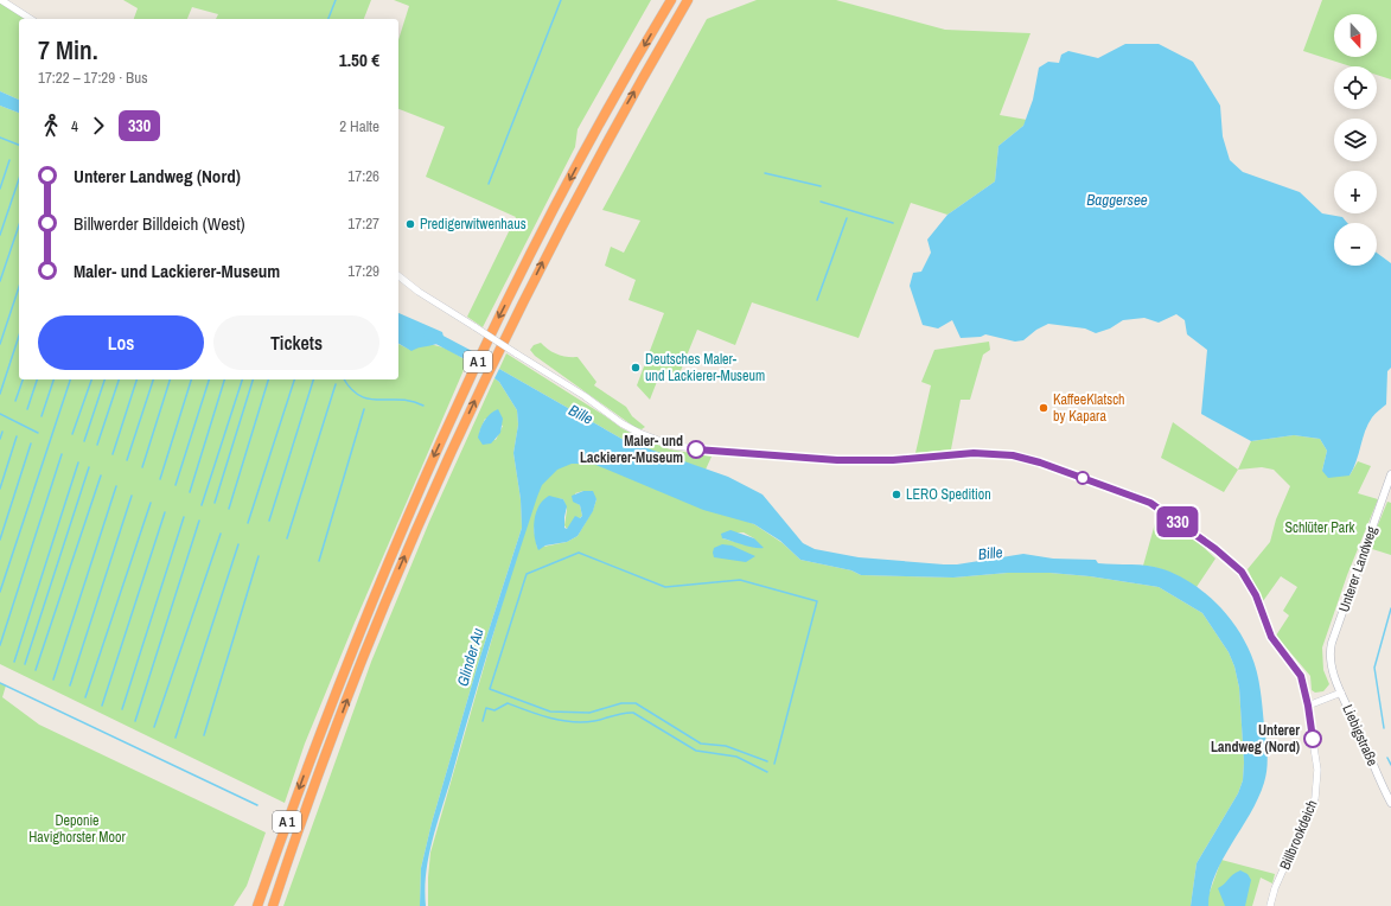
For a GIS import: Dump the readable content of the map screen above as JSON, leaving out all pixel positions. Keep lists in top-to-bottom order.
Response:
{
  "streets": {
    "highway": ["A 1"],
    "main road": ["Unterer Landweg", "Liebigstraße"],
    "street": ["Billbrookdeich"]
  },
  "crossings": [
    ["Unterer Landweg", "Liebigstraße"],
    ["Liebigstraße", "Billbrookdeich"]
  ],
  "water": ["Baggersee", "Bille", "Glinder Au"],
  "parks": ["Schlüter Park", "Deponie Havighorster Moor"],
  "places": [
    "Predigerwitwenhaus",
    "Deutsches Maler- und Lackierer-Museum",
    "KaffeeKlatsch by Kapara",
    "Maler- und Lackierer-Museum",
    "LERO Spedition",
    "Unterer Landweg (Nord)"
  ],
  "lines": ["bus line 330"],
  "north": "bottom",
  "page": {
    "on_map": "330",
    "map_buttons": ["+", "−"],
    "heading": ["7 Min.", "17:22 – 17:29 · Bus", "1.50 €"],
    "legs": ["4", "330", "2 Halte"],
    "list": [
      {
        "name": "Unterer Landweg (Nord)",
        "value": "17:26"
      },
      {
        "name": "Billwerder Billdeich (West)",
        "value": "17:27"
      },
      {
        "name": "Maler- und Lackierer-Museum",
        "value": "17:29"
      }
    ],
    "buttons": ["Los", "Tickets"]
  }
}
